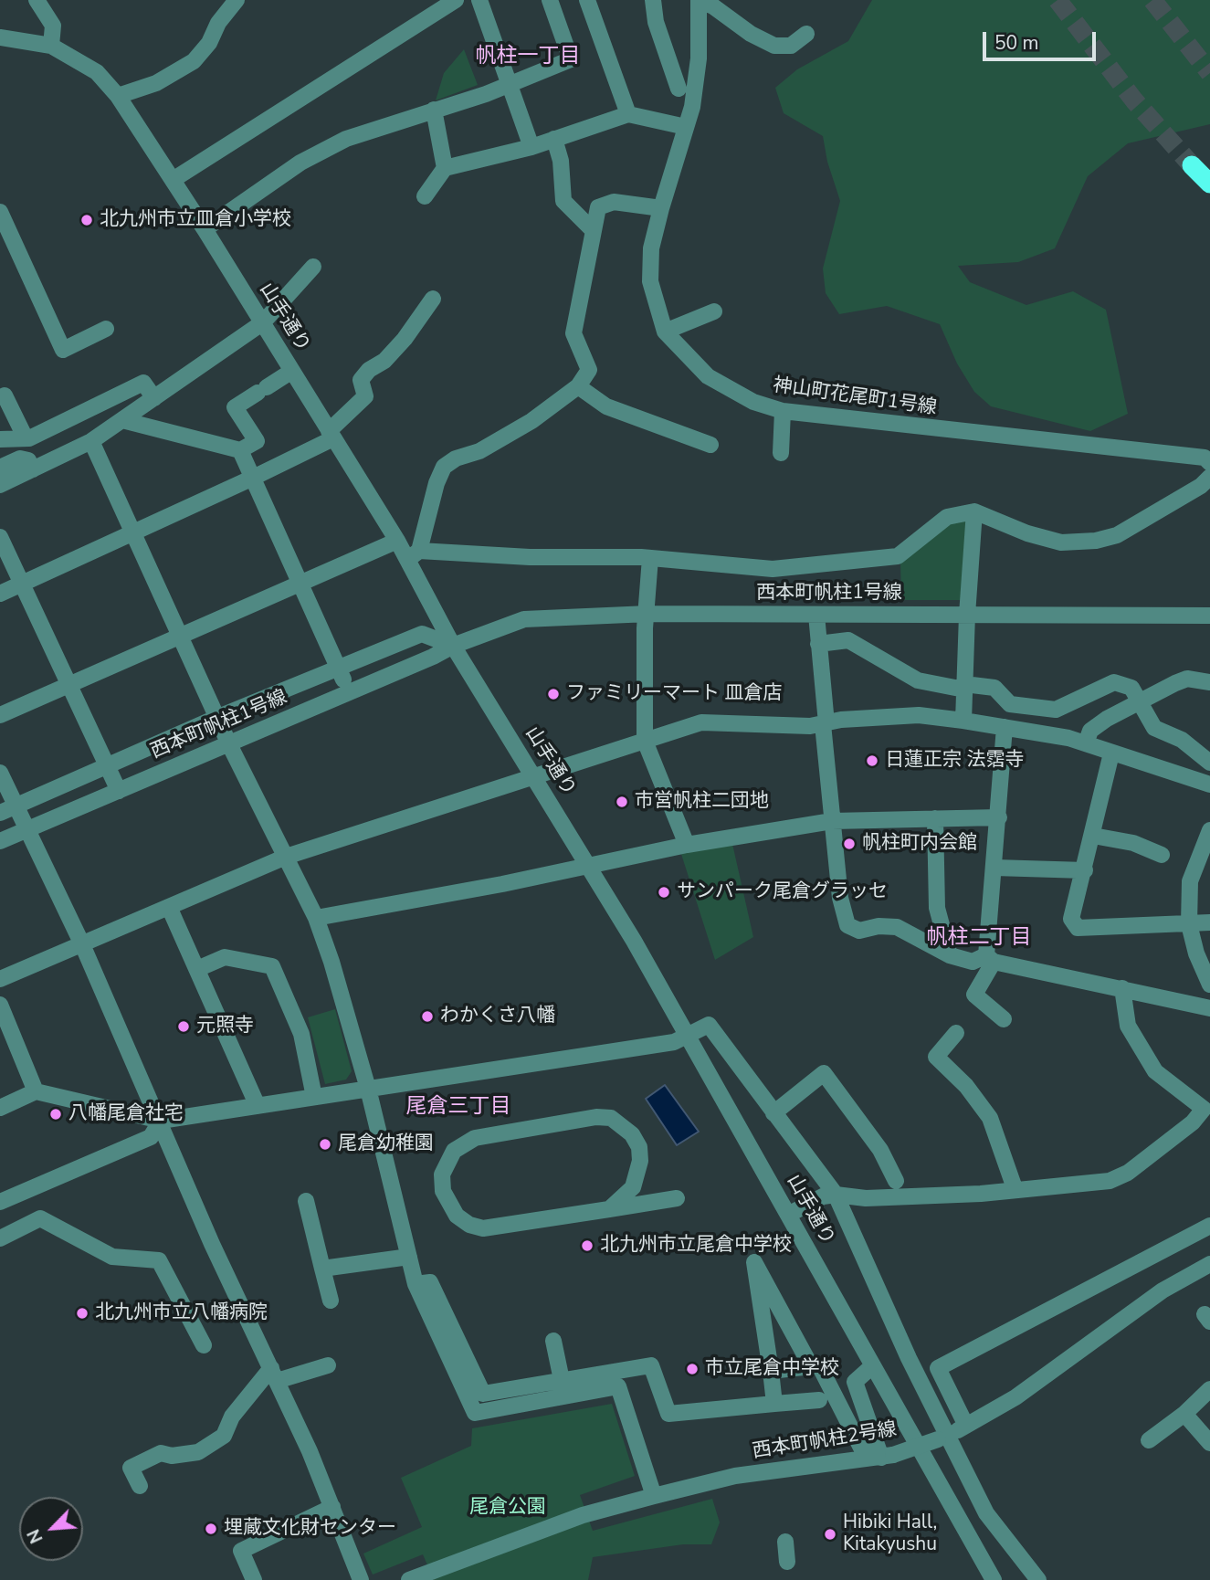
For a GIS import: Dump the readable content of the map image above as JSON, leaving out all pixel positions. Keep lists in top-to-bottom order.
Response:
{
  "streets": {
    "street": [
      "山手通り",
      "神山町花尾町1号線",
      "西本町帆柱1号線",
      "西本町帆柱2号線"
    ]
  },
  "crossings": [
    ["山手通り", "西本町帆柱1号線"]
  ],
  "districts": ["帆柱一丁目", "帆柱二丁目", "尾倉三丁目"],
  "parks": ["尾倉公園"],
  "places": [
    "北九州市立皿倉小学校",
    "ファミリーマート 皿倉店",
    "日蓮正宗 法霑寺",
    "市営帆柱二団地",
    "帆柱町内会館",
    "サンパーク尾倉グラッセ",
    "わかくさ八幡",
    "元照寺",
    "八幡尾倉社宅",
    "尾倉幼稚園",
    "北九州市立尾倉中学校",
    "北九州市立八幡病院",
    "市立尾倉中学校",
    "埋蔵文化財センター",
    "Hibiki Hall, Kitakyushu"
  ],
  "scale_bar": "50 m",
  "north": "bottom left"
}
